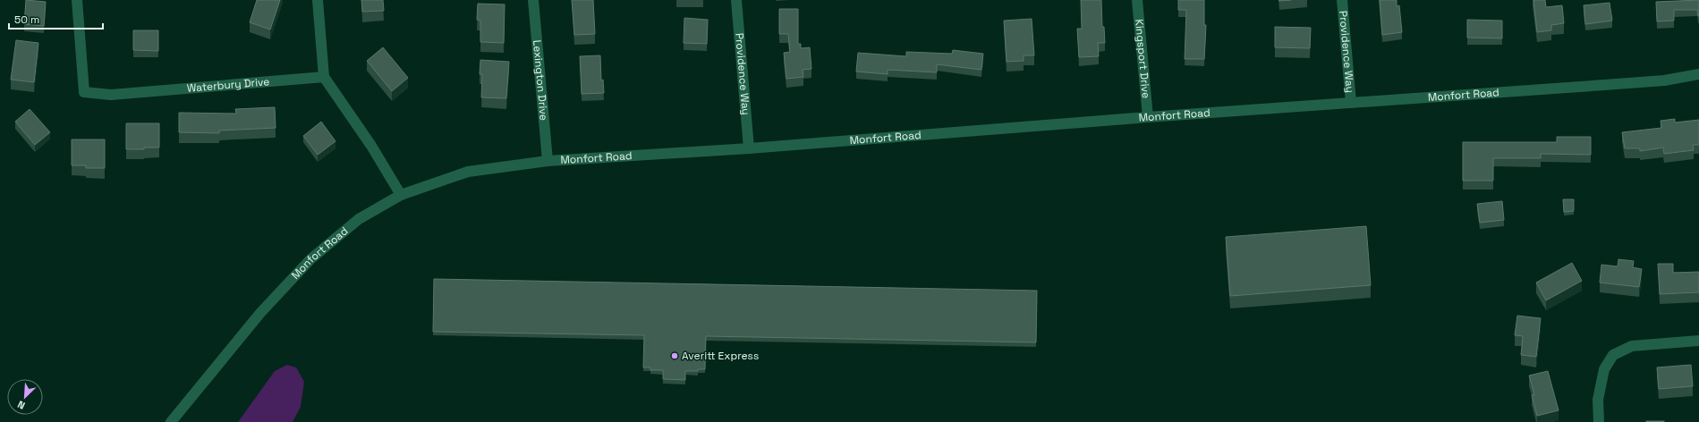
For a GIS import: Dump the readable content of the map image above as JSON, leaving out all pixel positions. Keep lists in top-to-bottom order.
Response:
{
  "streets": {
    "street": [
      "Providence Way",
      "Kingsport Drive",
      "Lexington Drive",
      "Waterbury Drive",
      "Monfort Road"
    ]
  },
  "crossings": [
    ["Providence Way", "Monfort Road"],
    ["Kingsport Drive", "Monfort Road"],
    ["Lexington Drive", "Monfort Road"]
  ],
  "places": ["Averitt Express"],
  "scale_bar": "50 m",
  "north": "bottom left"
}
